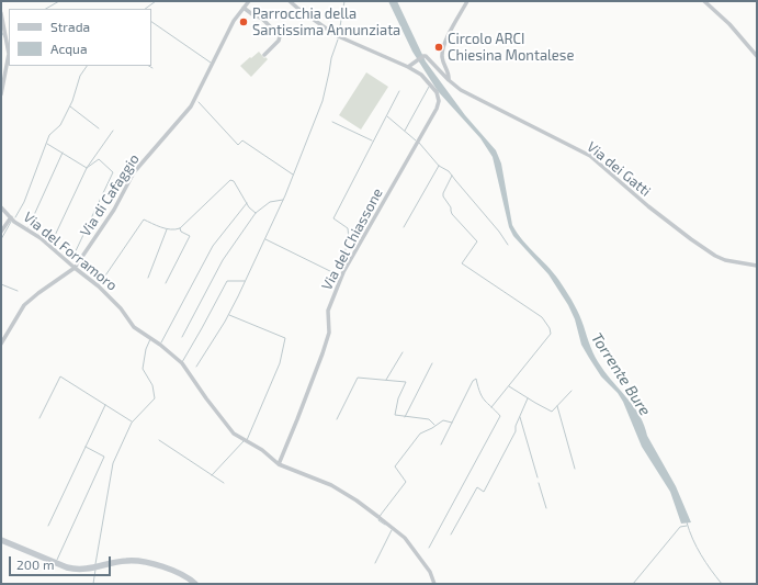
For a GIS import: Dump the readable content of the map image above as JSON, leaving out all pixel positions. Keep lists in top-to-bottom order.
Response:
{
  "streets": {
    "street": [
      "Via dei Gatti",
      "Via di Cafaggio",
      "Via del Chiassone",
      "Via del Forramoro"
    ]
  },
  "crossings": [
    ["Via dei Gatti", "Via del Chiassone"],
    ["Via di Cafaggio", "Via del Forramoro"],
    ["Via del Chiassone", "Via del Forramoro"]
  ],
  "water": ["Torrente Bure"],
  "places": ["Parrocchia della Santissima Annunziata", "Circolo ARCI Chiesina Montalese"],
  "legend": ["Strada", "Acqua"],
  "scale_bar": "200 m"
}
